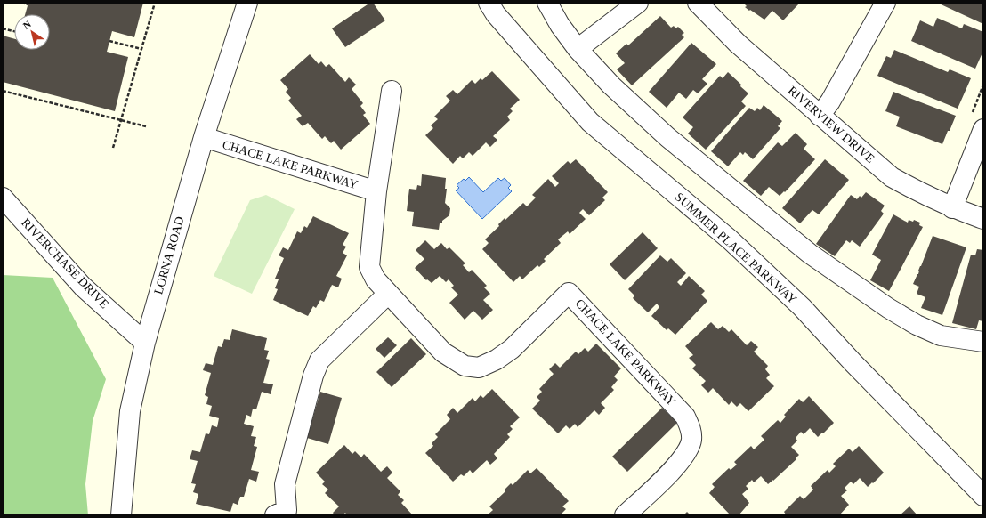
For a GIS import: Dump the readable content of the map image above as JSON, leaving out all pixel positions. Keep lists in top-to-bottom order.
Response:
{
  "streets": {
    "street": [
      "RIVERVIEW DRIVE",
      "CHACE LAKE PARKWAY",
      "SUMMER PLACE PARKWAY",
      "LORNA ROAD",
      "RIVERCHASE DRIVE"
    ]
  },
  "crossings": [
    ["CHACE LAKE PARKWAY", "LORNA ROAD"],
    ["LORNA ROAD", "RIVERCHASE DRIVE"]
  ],
  "north": "top left"
}
